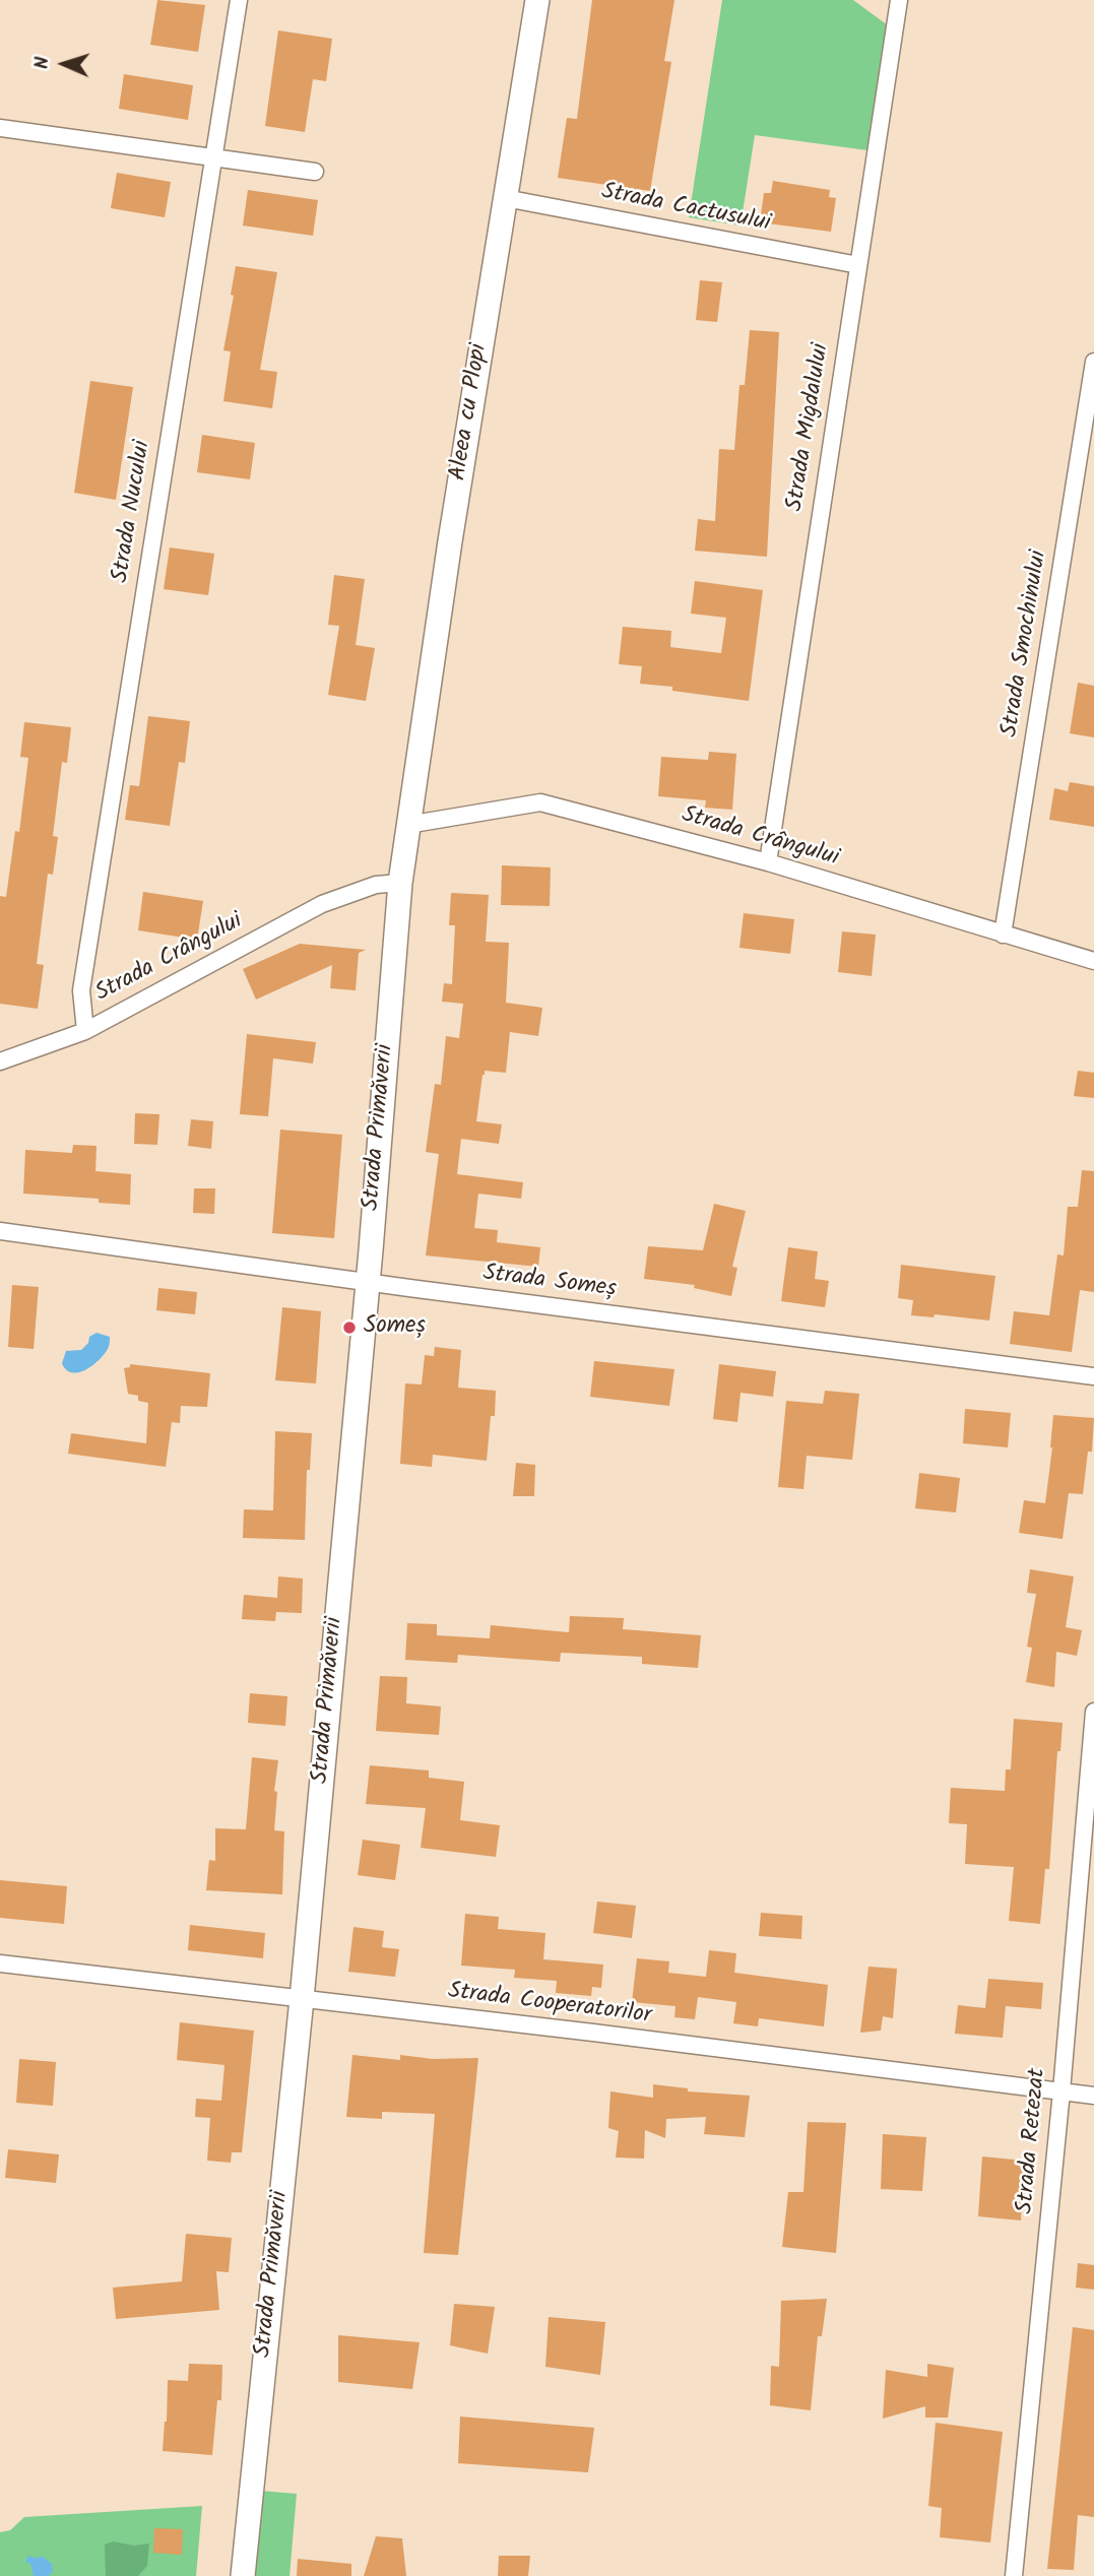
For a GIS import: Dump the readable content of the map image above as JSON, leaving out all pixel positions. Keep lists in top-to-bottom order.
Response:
{
  "streets": {
    "street": [
      "Strada Cactusului",
      "Aleea cu Plopi",
      "Strada Migdalului",
      "Strada Nucului",
      "Strada Smochinului",
      "Strada Crângului",
      "Strada Primăverii",
      "Strada Someș",
      "Strada Cooperatorilor",
      "Strada Retezat"
    ]
  },
  "crossings": [
    ["Strada Cactusului", "Aleea cu Plopi"],
    ["Strada Cactusului", "Strada Migdalului"],
    ["Aleea cu Plopi", "Strada Crângului"],
    ["Aleea cu Plopi", "Strada Primăverii"],
    ["Strada Migdalului", "Strada Crângului"],
    ["Strada Nucului", "Strada Crângului"],
    ["Strada Smochinului", "Strada Crângului"],
    ["Strada Crângului", "Strada Primăverii"],
    ["Strada Primăverii", "Strada Someș"],
    ["Strada Primăverii", "Strada Cooperatorilor"],
    ["Strada Cooperatorilor", "Strada Retezat"]
  ],
  "places": ["Someș"],
  "north": "left"
}
